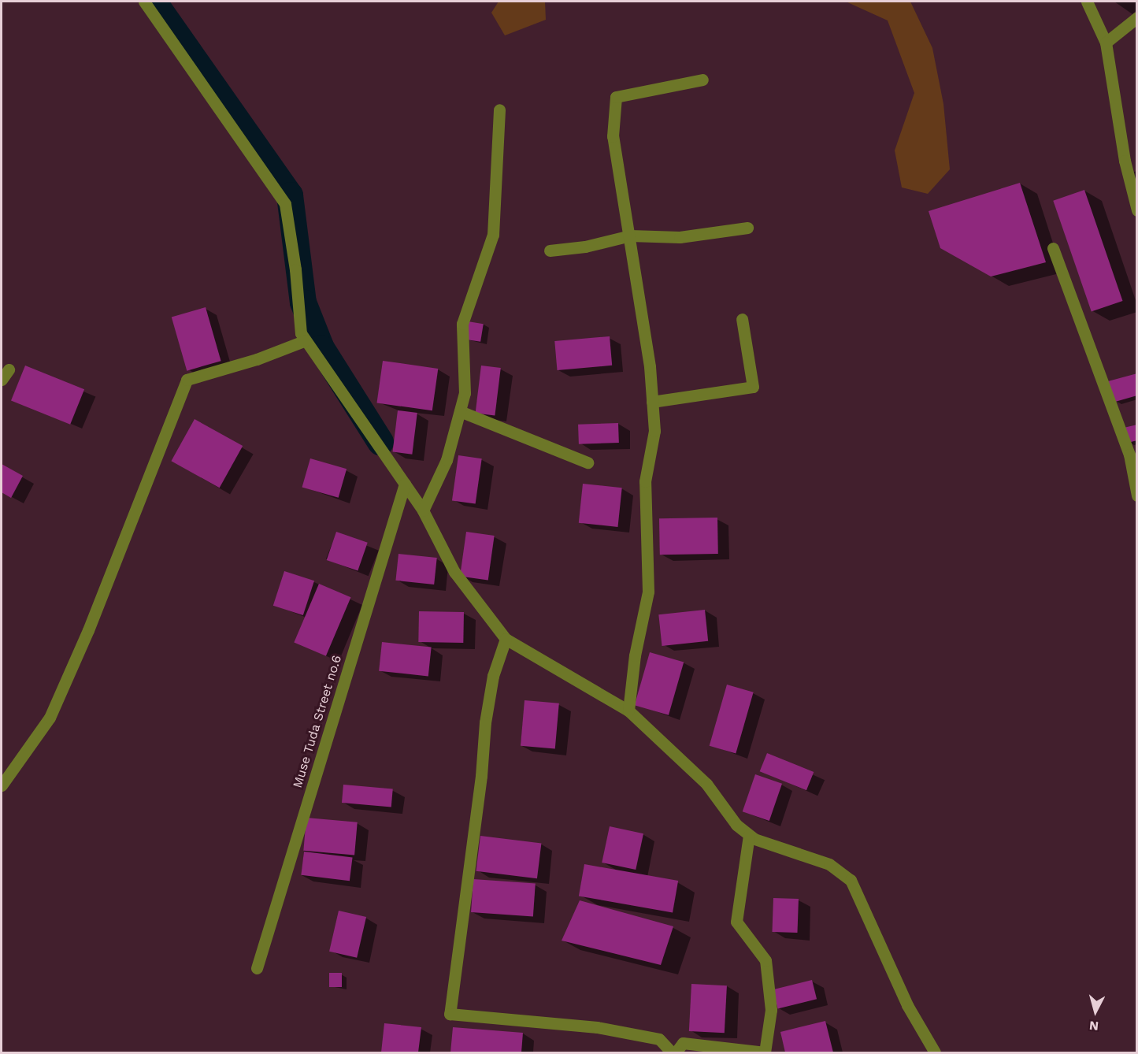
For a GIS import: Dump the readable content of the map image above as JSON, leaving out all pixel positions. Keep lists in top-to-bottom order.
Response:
{
  "streets": {
    "street": ["Muse Tuda Street no.6"]
  },
  "north": "bottom"
}
